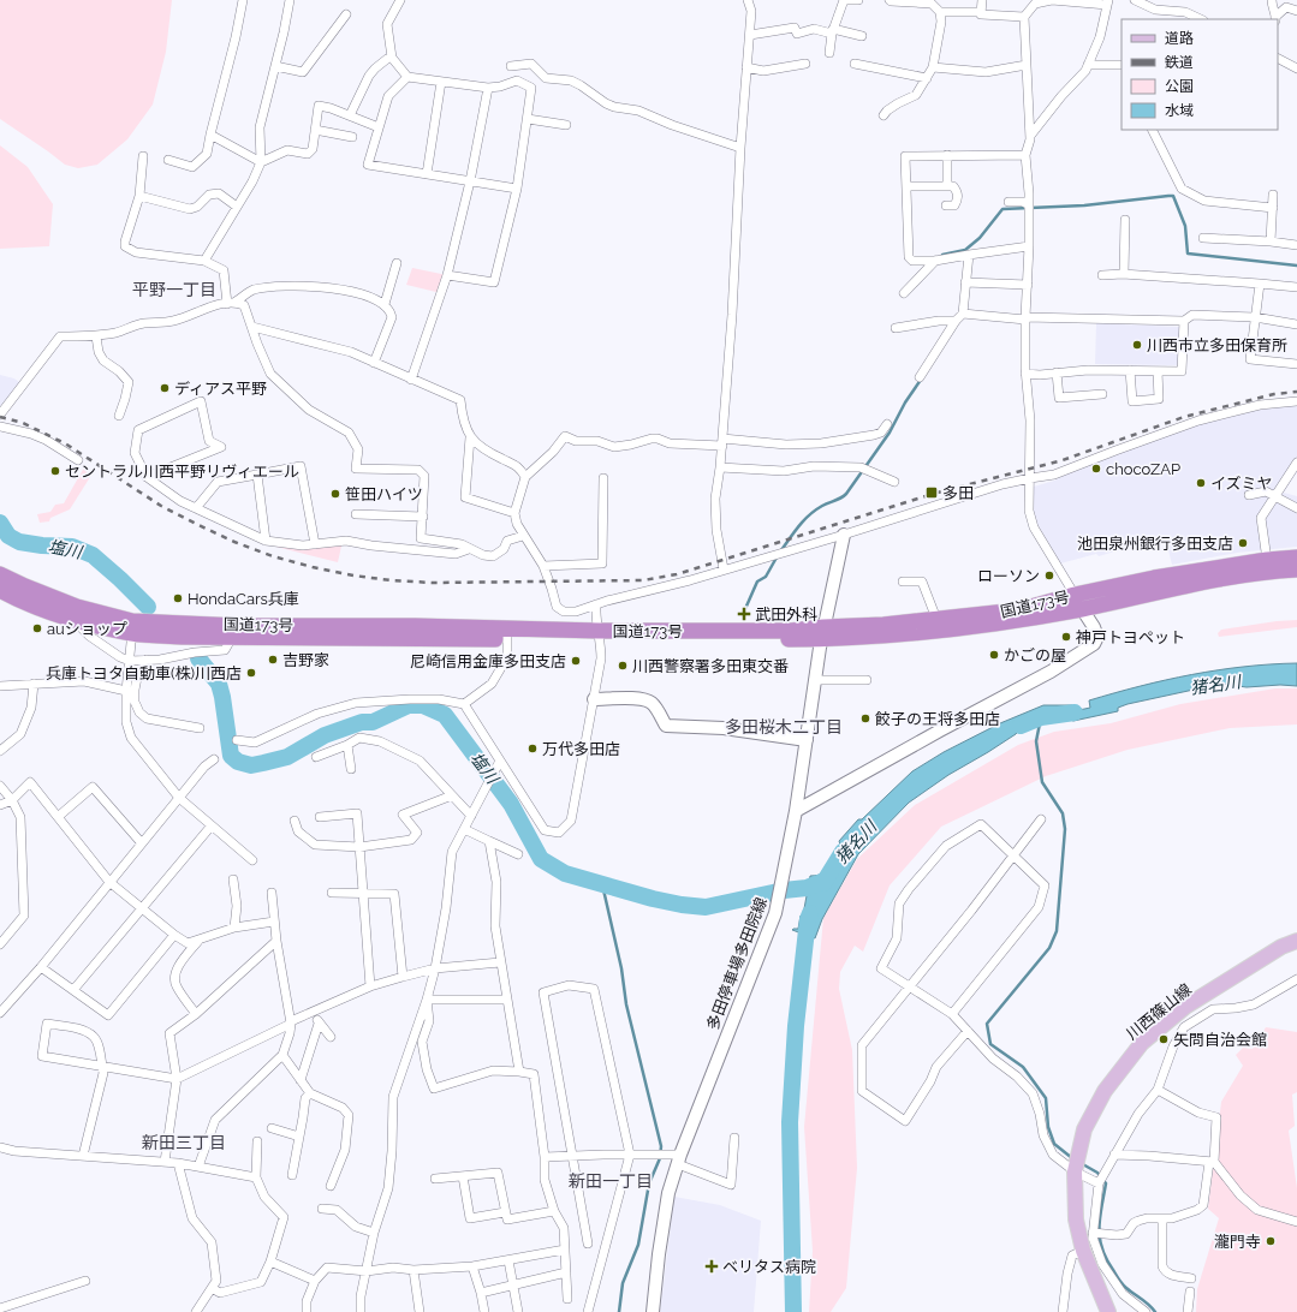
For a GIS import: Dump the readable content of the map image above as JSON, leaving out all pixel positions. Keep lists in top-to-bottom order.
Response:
{
  "streets": {
    "highway": ["国道173号"],
    "main road": ["多田停車場多田院線", "川西篠山線"]
  },
  "crossings": [
    ["国道173号", "多田停車場多田院線"]
  ],
  "districts": [
    "平野一丁目",
    "多田桜木二丁目",
    "新田三丁目",
    "新田一丁目"
  ],
  "water": ["塩川", "猪名川"],
  "places": {
    "other": [
      "川西市立多田保育所",
      "ディアス平野",
      "chocoZAP",
      "セントラル川西平野リヴィエール",
      "イズミヤ",
      "笹田ハイツ",
      "池田泉州銀行多田支店",
      "ローソン",
      "HondaCars兵庫",
      "auショップ",
      "神戸トヨペット",
      "かごの屋",
      "吉野家",
      "尼崎信用金庫多田支店",
      "川西警察署多田東交番",
      "兵庫トヨタ自動車(株)川西店",
      "餃子の王将多田店",
      "万代多田店",
      "矢問自治会館",
      "瀧門寺"
    ],
    "transit": ["多田"],
    "health": ["武田外科", "ベリタス病院"]
  },
  "legend": [
    "道路",
    "鉄道",
    "公園",
    "水域"
  ]
}
